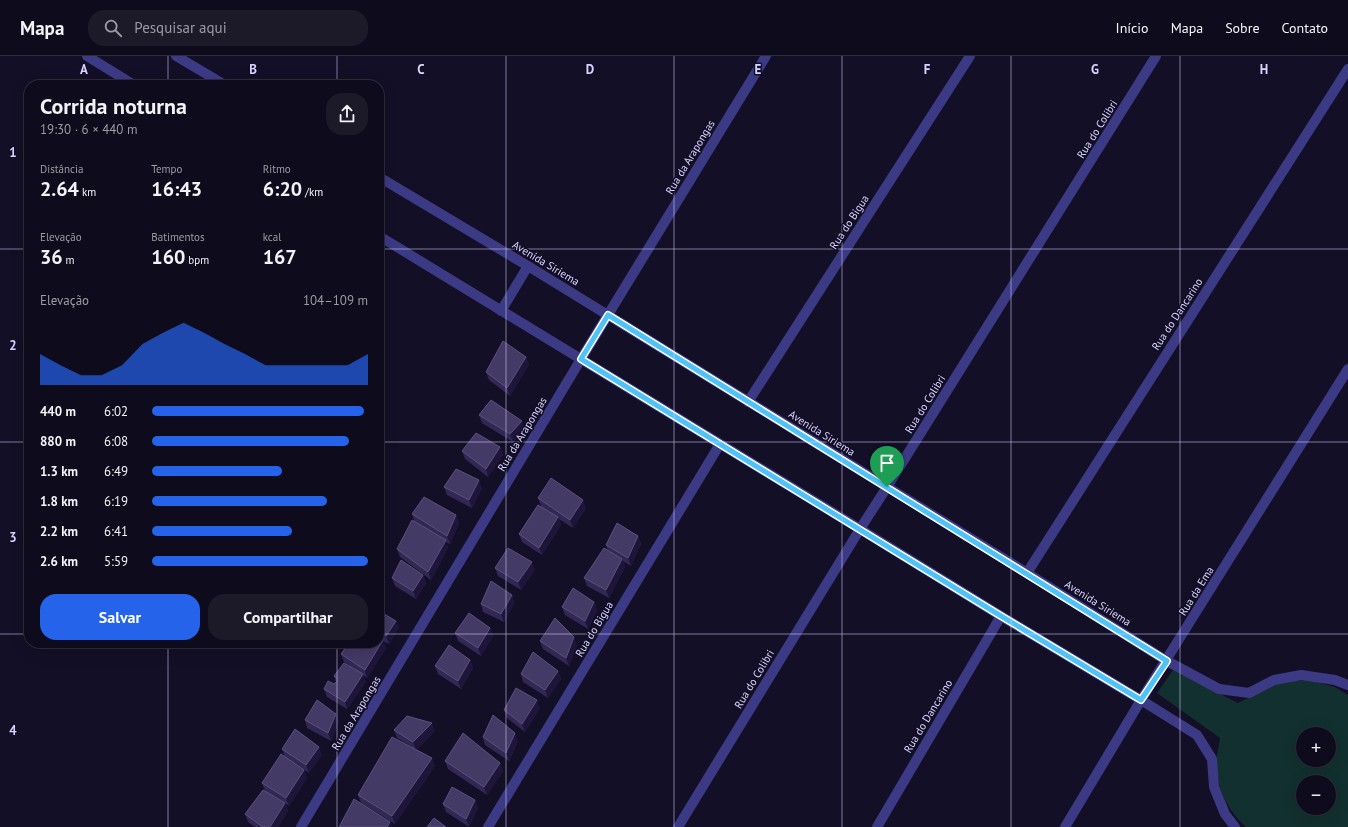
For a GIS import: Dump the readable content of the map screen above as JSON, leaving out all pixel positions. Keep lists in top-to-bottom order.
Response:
{
  "streets": {
    "street": [
      "Rua do Colibri",
      "Rua da Arapongas",
      "Rua do Bigua",
      "Avenida Siriema",
      "Rua do Dancarino",
      "Rua da Ema"
    ]
  },
  "crossings": [
    ["Rua do Colibri", "Avenida Siriema"],
    ["Rua da Arapongas", "Avenida Siriema"],
    ["Rua do Bigua", "Avenida Siriema"],
    ["Avenida Siriema", "Rua do Dancarino"],
    ["Avenida Siriema", "Rua da Ema"]
  ],
  "page": {
    "header": "Mapa",
    "search": "Pesquisar aqui",
    "nav": [
      "Início",
      "Mapa",
      "Sobre",
      "Contato"
    ],
    "heading": ["Corrida noturna", "19:30 · 6 × 440 m"],
    "stats": [
      ["Distância", "2.64 km"],
      ["Tempo", "16:43"],
      ["Ritmo", "6:20 /km"],
      ["Elevação", "36 m"],
      ["Batimentos", "160 bpm"],
      ["kcal", "167"]
    ],
    "chart": ["Elevação", "104–109 m"],
    "list": [
      {
        "name": "440 m",
        "note": "6:02"
      },
      {
        "name": "880 m",
        "note": "6:08"
      },
      {
        "name": "1.3 km",
        "note": "6:49"
      },
      {
        "name": "1.8 km",
        "note": "6:19"
      },
      {
        "name": "2.2 km",
        "note": "6:41"
      },
      {
        "name": "2.6 km",
        "note": "5:59"
      }
    ],
    "buttons": ["Salvar", "Compartilhar"],
    "map_buttons": ["+", "−"]
  },
  "grid": {
    "columns": [
      "A",
      "B",
      "C",
      "D",
      "E",
      "F",
      "G",
      "H"
    ],
    "rows": [
      "1",
      "2",
      "3",
      "4"
    ]
  }
}
